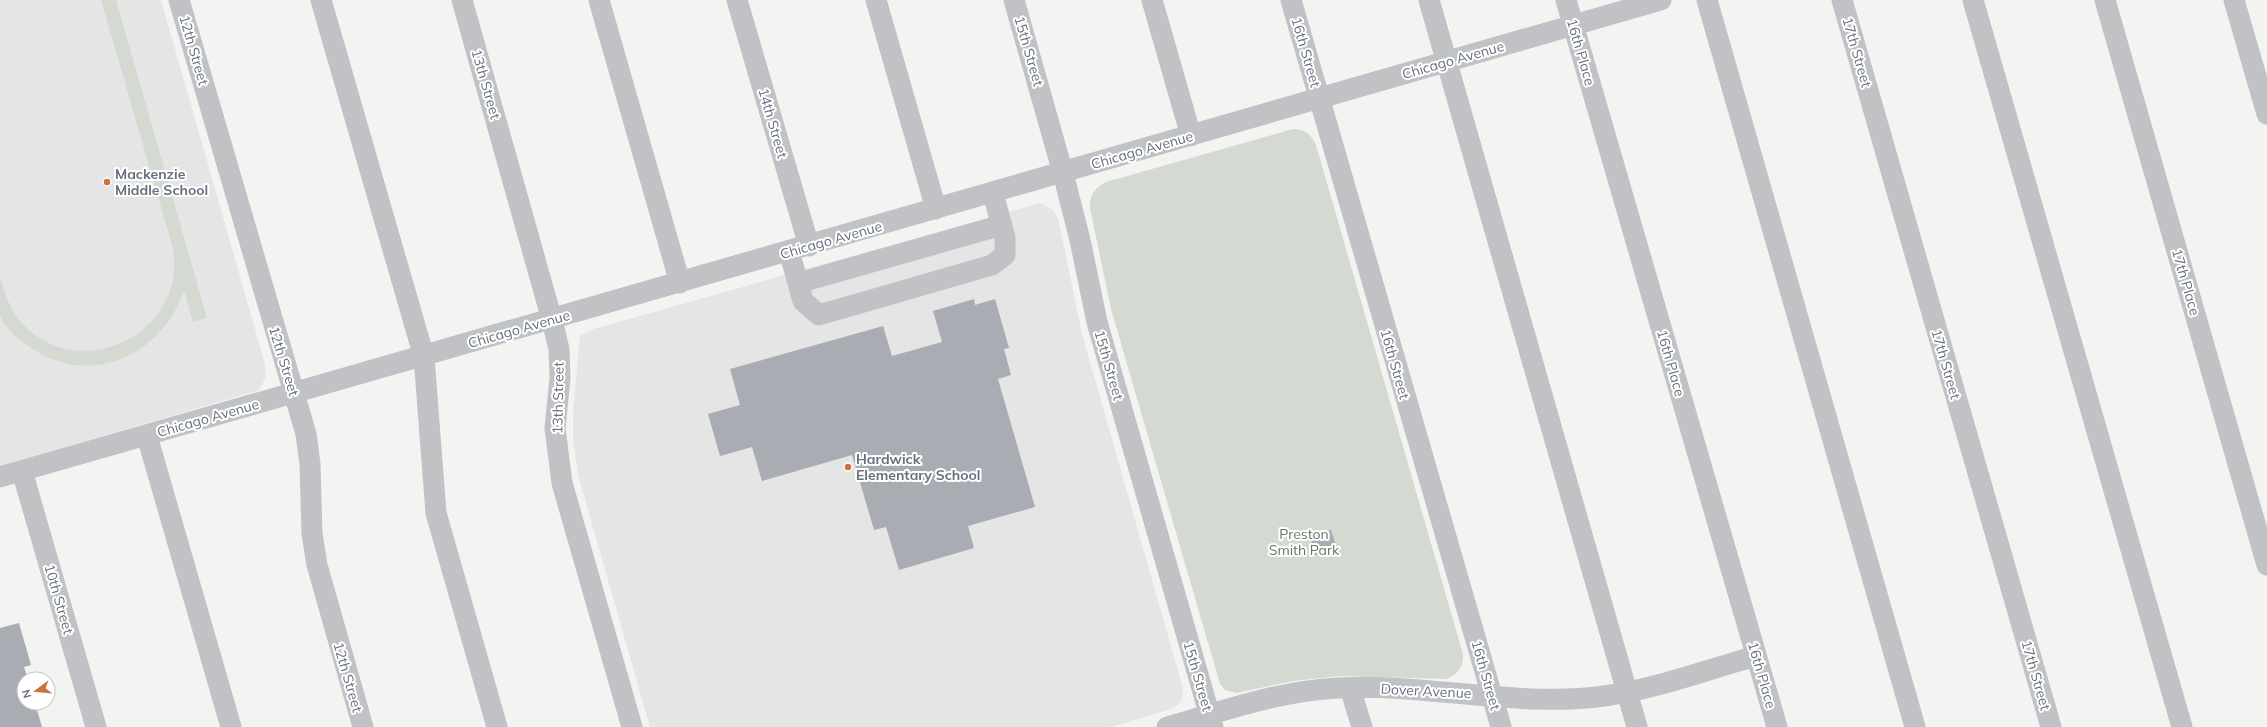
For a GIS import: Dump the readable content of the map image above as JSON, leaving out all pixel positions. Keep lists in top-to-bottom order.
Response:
{
  "streets": {
    "street": [
      "12th Street",
      "15th Street",
      "16th Street",
      "16th Place",
      "17th Street",
      "Chicago Avenue",
      "13th Street",
      "14th Street",
      "17th Place",
      "10th Street",
      "Dover Avenue"
    ]
  },
  "crossings": [
    ["12th Street", "Chicago Avenue"],
    ["15th Street", "Chicago Avenue"],
    ["15th Street", "Dover Avenue"],
    ["16th Street", "Chicago Avenue"],
    ["16th Street", "Dover Avenue"],
    ["16th Place", "Chicago Avenue"],
    ["16th Place", "Dover Avenue"],
    ["Chicago Avenue", "13th Street"],
    ["Chicago Avenue", "14th Street"],
    ["Chicago Avenue", "10th Street"]
  ],
  "parks": ["Preston Smith Park"],
  "places": ["Mackenzie Middle School", "Hardwick Elementary School"],
  "north": "left"
}
